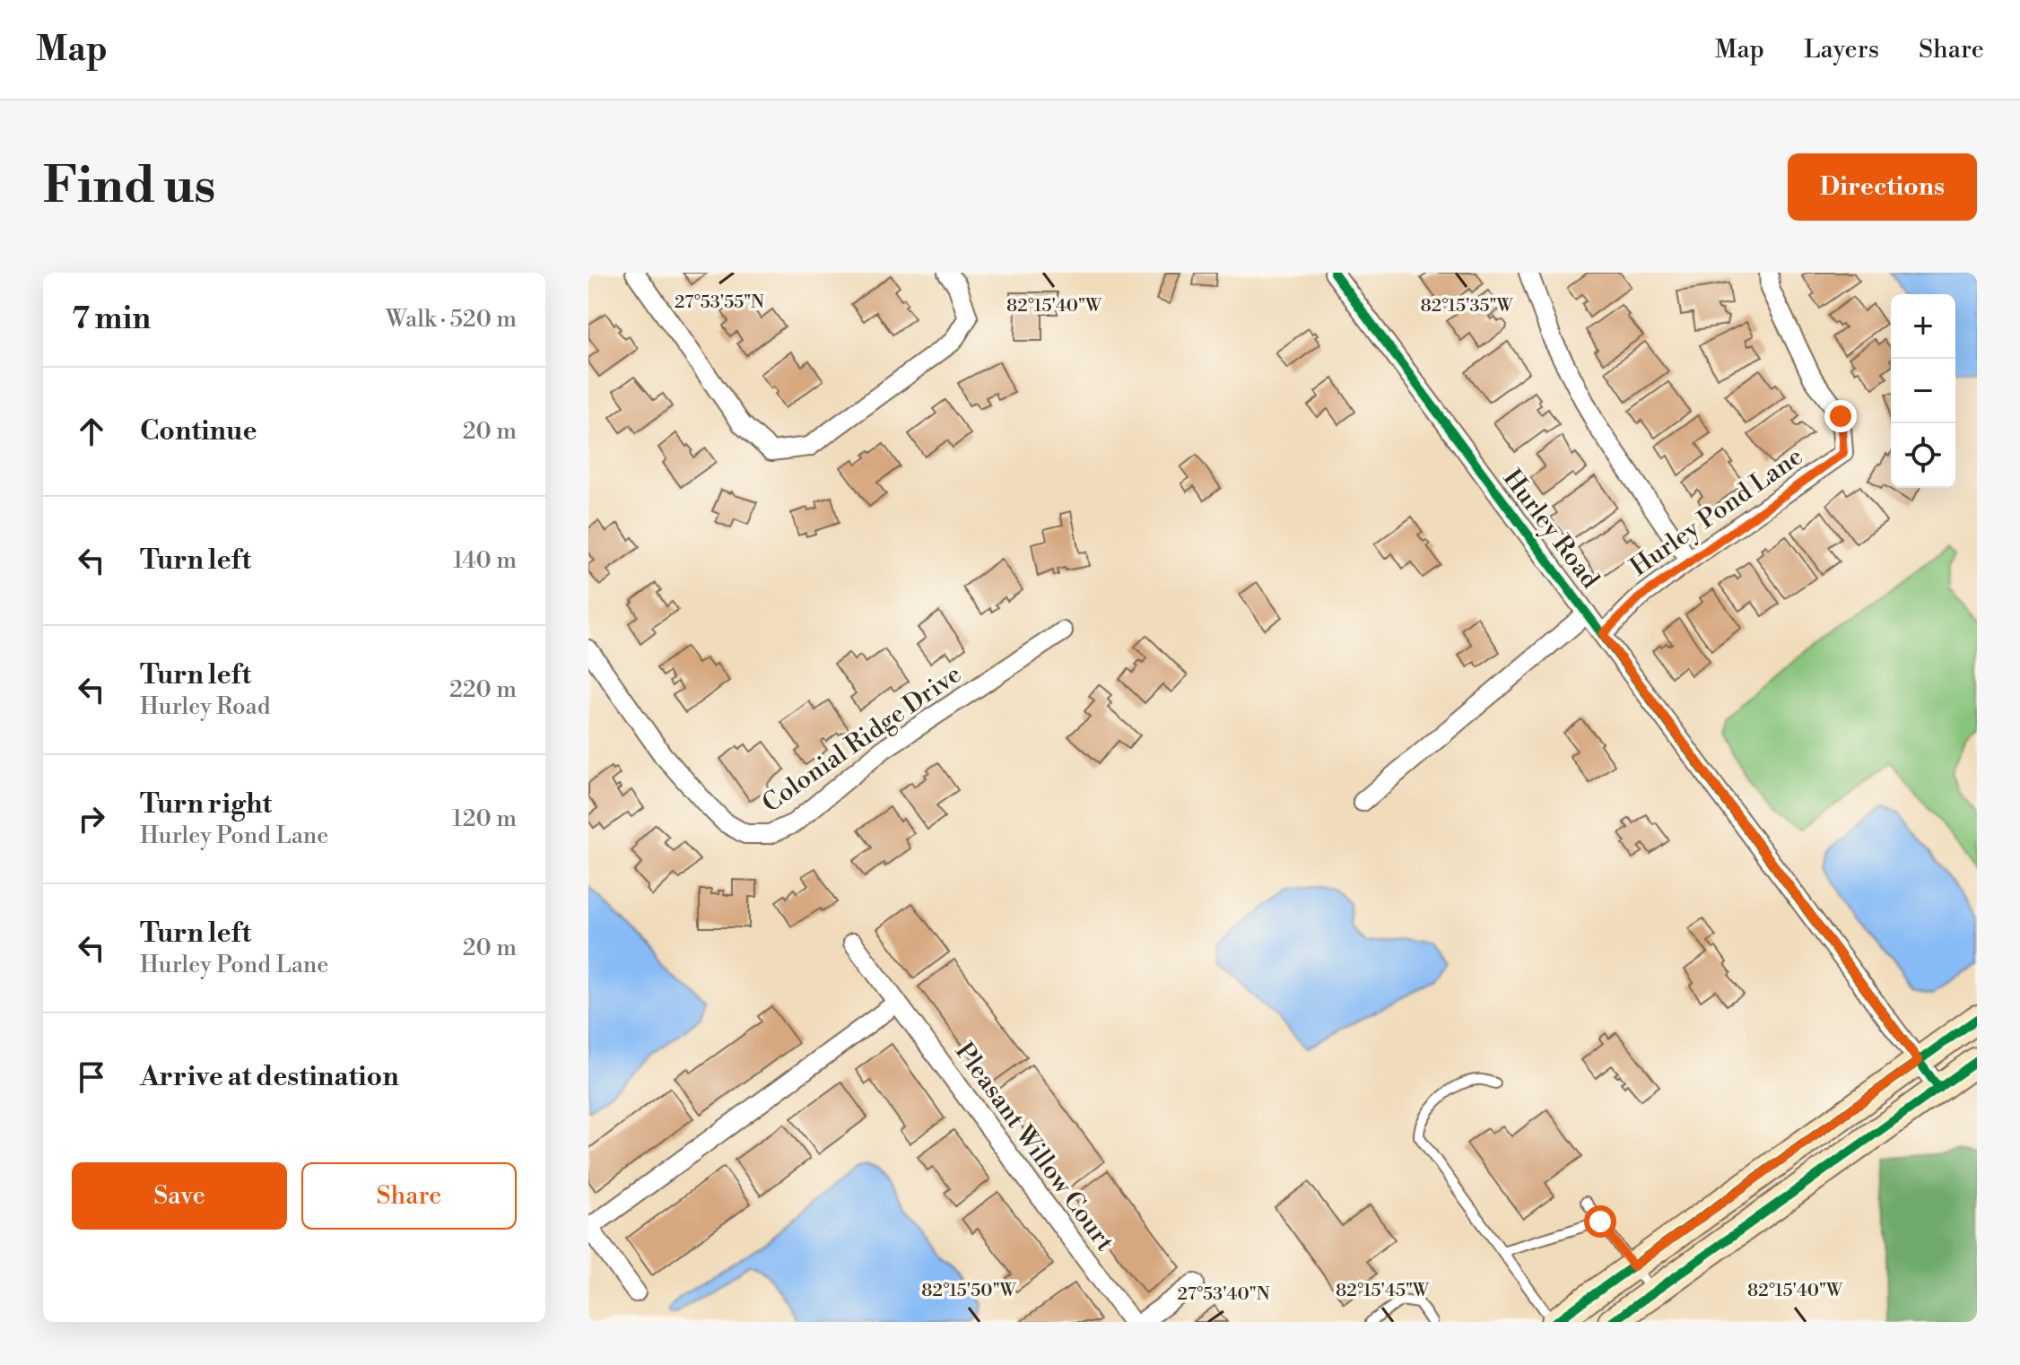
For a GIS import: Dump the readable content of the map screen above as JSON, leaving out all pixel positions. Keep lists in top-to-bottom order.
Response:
{
  "streets": {
    "street": [
      "Hurley Pond Lane",
      "Hurley Road",
      "Colonial Ridge Drive",
      "Pleasant Willow Court"
    ]
  },
  "crossings": [
    ["Hurley Pond Lane", "Hurley Road"]
  ],
  "page": {
    "header": "Map",
    "nav": ["Map", "Layers", "Share"],
    "buttons": [
      "Directions",
      ["Save", "Share"]
    ],
    "title": "Find us",
    "heading": ["7 min", "Walk · 520 m"],
    "map_buttons": ["+", "−"],
    "list": [
      ["Continue", "20 m"],
      ["Turn left", "140 m"],
      ["Turn left", "Hurley Road", "220 m"],
      ["Turn right", "Hurley Pond Lane", "120 m"],
      ["Turn left", "Hurley Pond Lane", "20 m"],
      "Arrive at destination"
    ]
  },
  "coordinates": [
    "27°53'55\"N",
    "82°15'40\"W",
    "82°15'35\"W",
    "82°15'50\"W",
    "82°15'45\"W",
    "27°53'40\"N"
  ]
}
